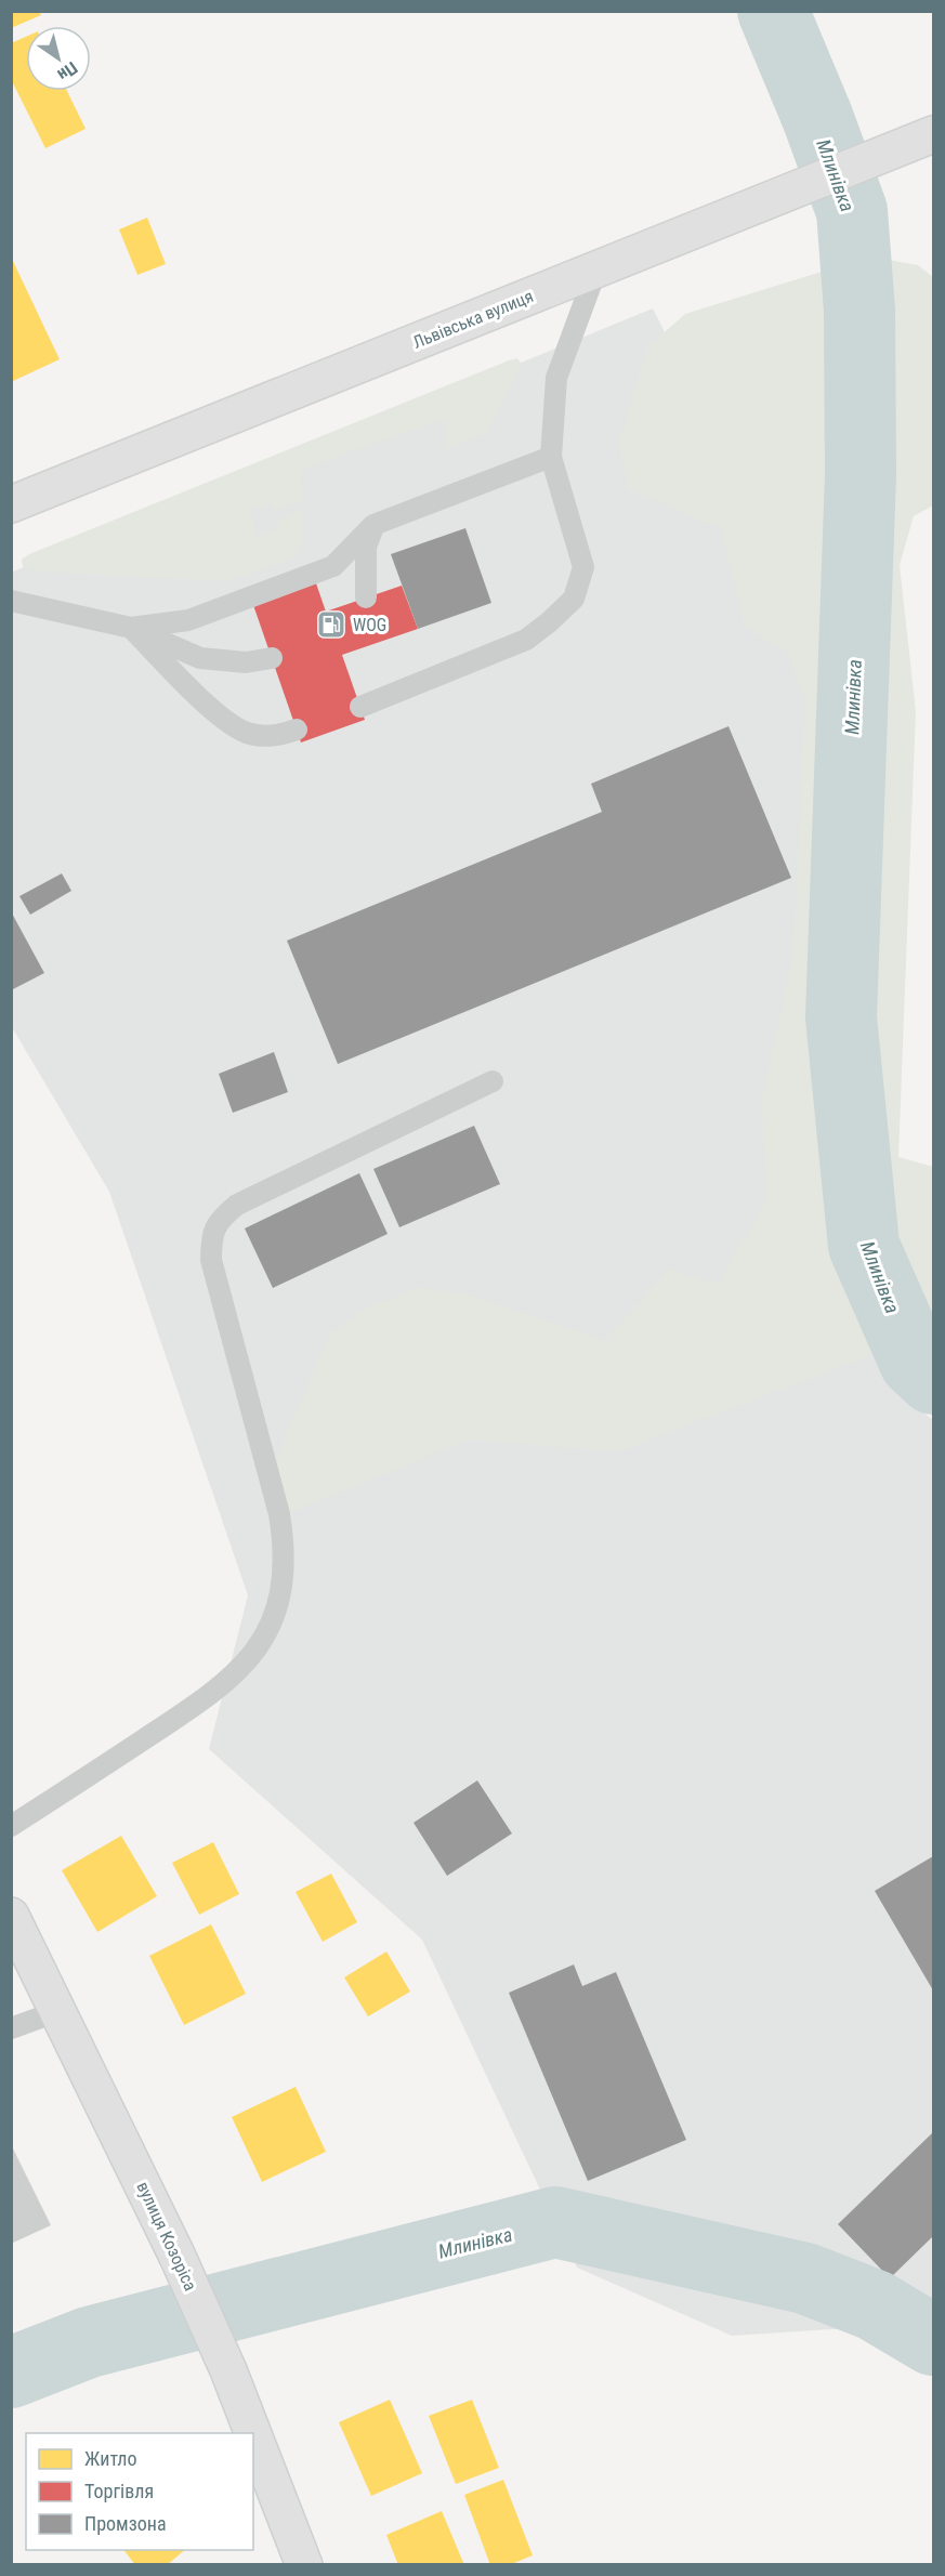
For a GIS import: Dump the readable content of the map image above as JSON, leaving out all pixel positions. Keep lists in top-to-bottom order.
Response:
{
  "streets": {
    "main road": ["Львівська вулиця", "вулиця Козоріса"]
  },
  "water": ["Млинівка"],
  "places": {
    "fuel station": ["WOG"]
  },
  "legend": ["Житло", "Торгівля", "Промзона"],
  "north": "bottom right"
}
